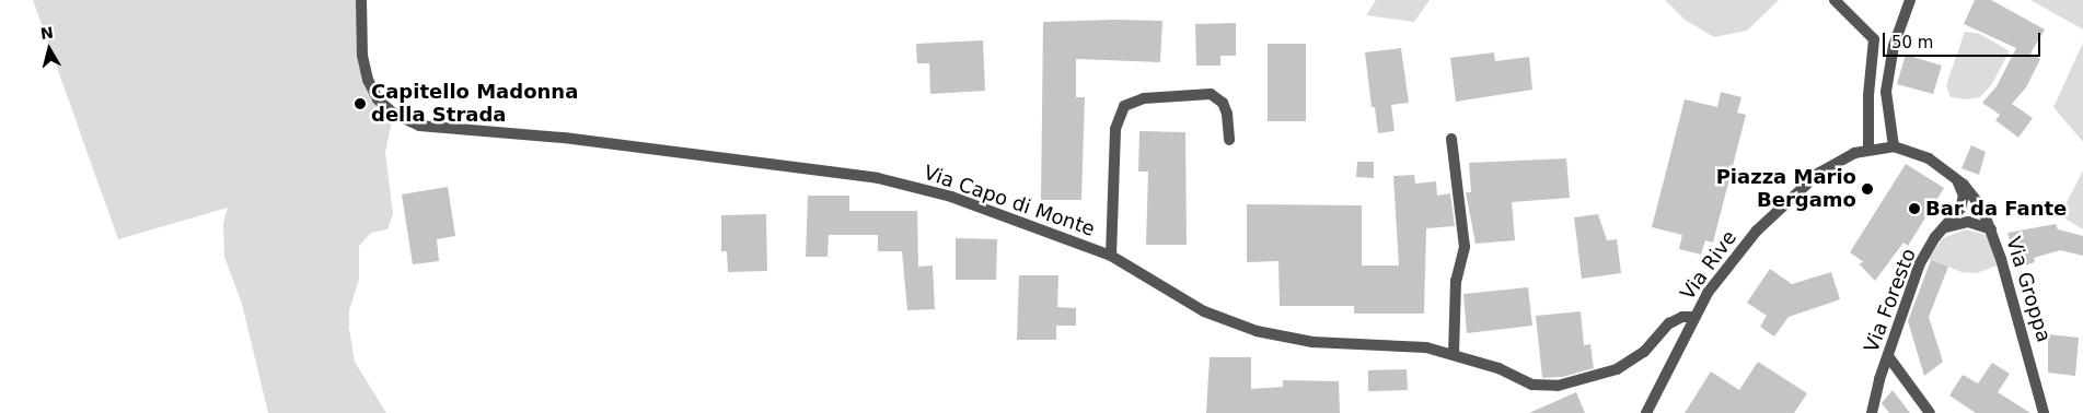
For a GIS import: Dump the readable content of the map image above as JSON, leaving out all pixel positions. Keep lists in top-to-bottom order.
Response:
{
  "streets": {
    "street": [
      "Via Capo di Monte",
      "Via Rive",
      "Via Groppa",
      "Via Foresto"
    ]
  },
  "crossings": [
    ["Via Capo di Monte", "Via Rive"],
    ["Via Rive", "Via Groppa"],
    ["Via Groppa", "Via Foresto"]
  ],
  "places": ["Capitello Madonna della Strada", "Piazza Mario Bergamo", "Bar da Fante"],
  "scale_bar": "50 m",
  "north": "top"
}
